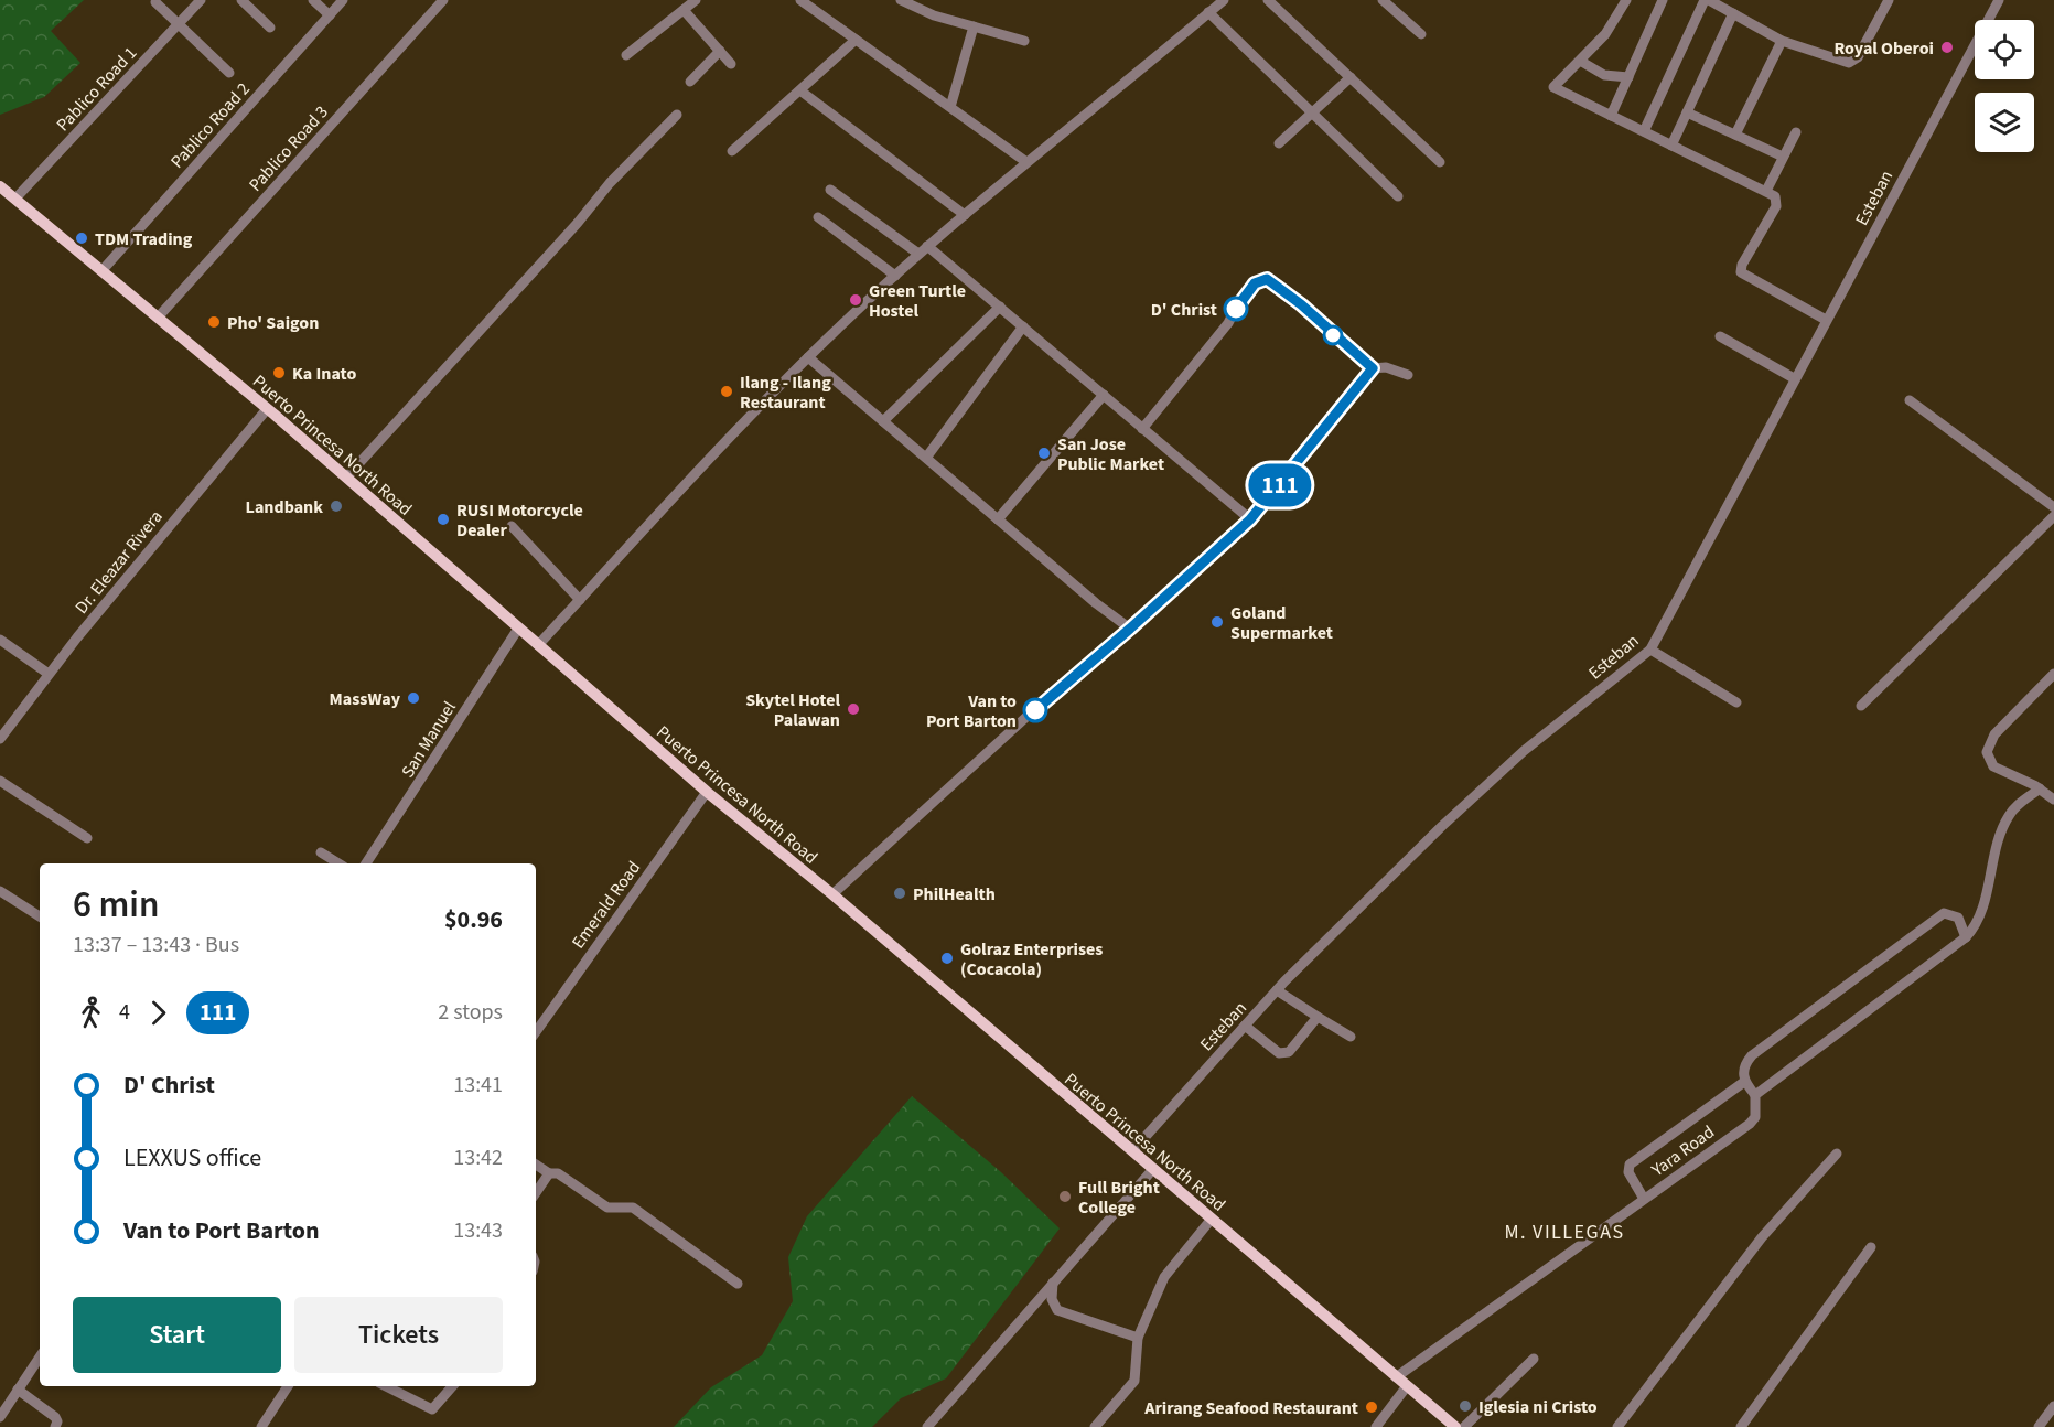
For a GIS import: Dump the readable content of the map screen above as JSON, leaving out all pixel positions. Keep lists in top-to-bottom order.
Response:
{
  "streets": {
    "main road": ["Puerto Princesa North Road"],
    "street": [
      "Pablico Road 1",
      "Pablico Road 2",
      "Pablico Road 3",
      "Esteban",
      "Dr. Eleazar Rivera",
      "San Manuel",
      "Emerald Road",
      "Yara Road"
    ]
  },
  "crossings": [
    ["Pablico Road 1", "Puerto Princesa North Road"],
    ["Pablico Road 2", "Puerto Princesa North Road"],
    ["Pablico Road 3", "Puerto Princesa North Road"],
    ["Esteban", "Puerto Princesa North Road"],
    ["Puerto Princesa North Road", "Dr. Eleazar Rivera"],
    ["Puerto Princesa North Road", "San Manuel"],
    ["Puerto Princesa North Road", "Emerald Road"],
    ["Puerto Princesa North Road", "Yara Road"]
  ],
  "districts": ["M. VILLEGAS"],
  "places": [
    "Royal Oberoi",
    "TDM Trading",
    "Green Turtle Hostel",
    "D' Christ",
    "Pho' Saigon",
    "Ka Inato",
    "Ilang - Ilang Restaurant",
    "San Jose Public Market",
    "Landbank",
    "RUSI Motorcycle Dealer",
    "Goland Supermarket",
    "MassWay",
    "Skytel Hotel Palawan",
    "Van to Port Barton",
    "PhilHealth",
    "Golraz Enterprises (Cocacola)",
    "Full Bright College",
    "Iglesia ni Cristo",
    "Arirang Seafood Restaurant"
  ],
  "lines": ["bus line 111"],
  "page": {
    "on_map": "111",
    "heading": ["6 min", "13:37 – 13:43 · Bus", "$0.96"],
    "legs": ["4", "111", "2 stops"],
    "list": [
      {
        "name": "D' Christ",
        "value": "13:41"
      },
      {
        "name": "LEXXUS office",
        "value": "13:42"
      },
      {
        "name": "Van to Port Barton",
        "value": "13:43"
      }
    ],
    "buttons": ["Start", "Tickets"]
  }
}
